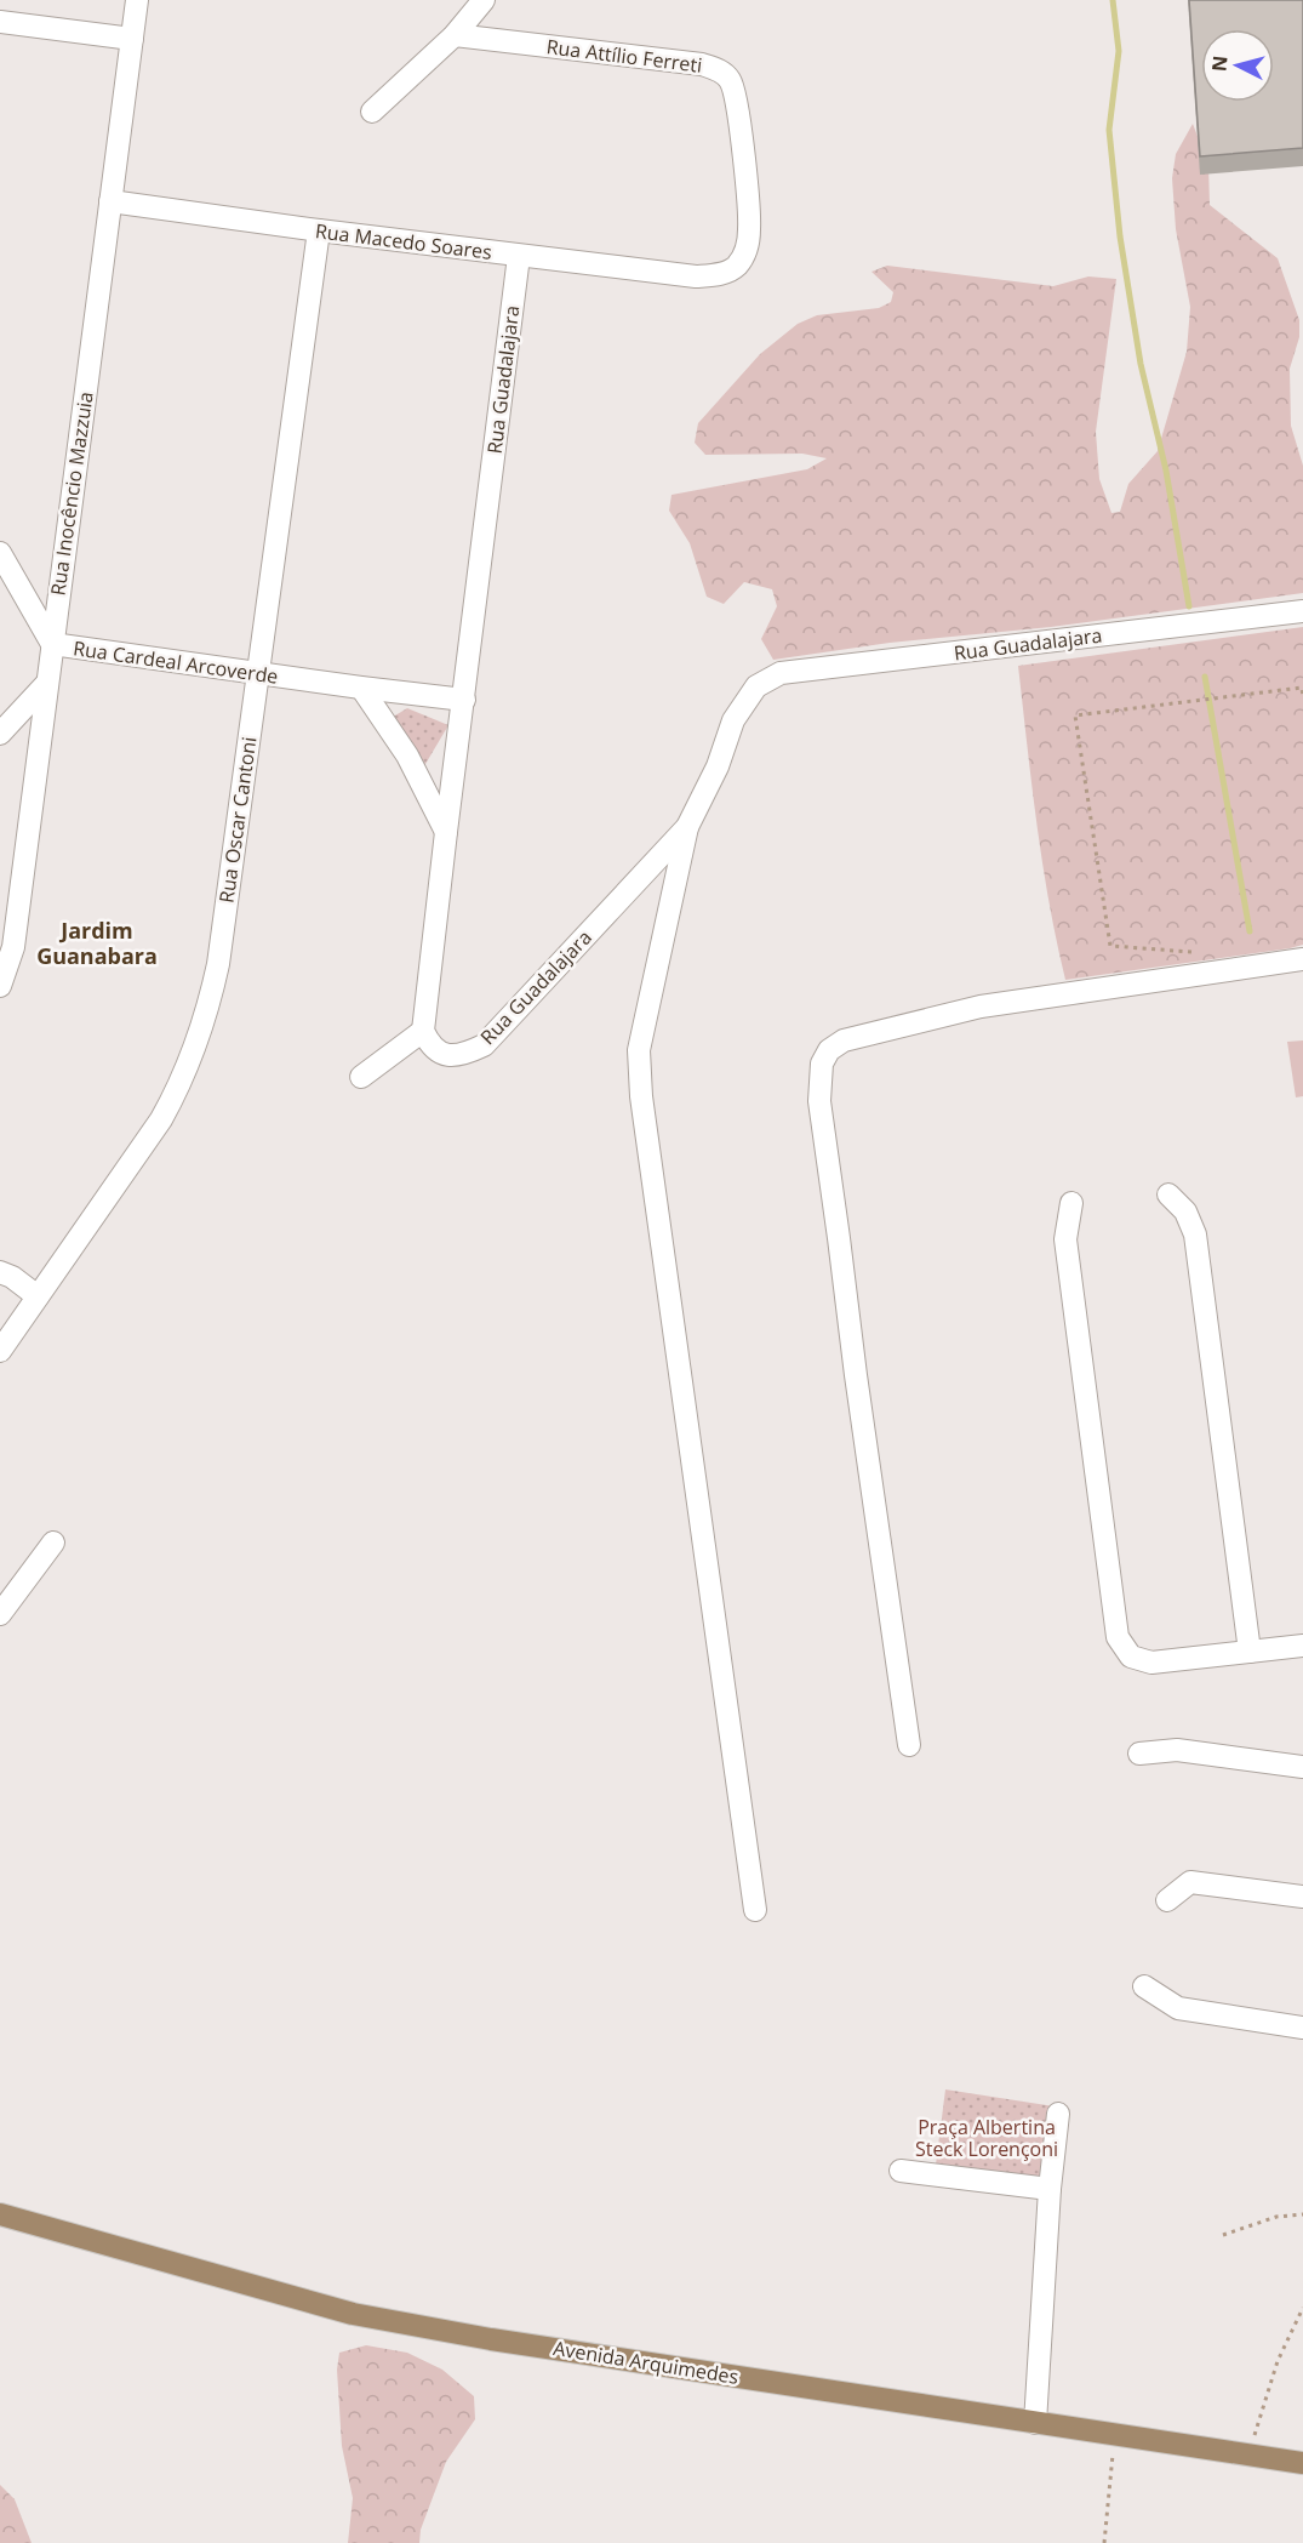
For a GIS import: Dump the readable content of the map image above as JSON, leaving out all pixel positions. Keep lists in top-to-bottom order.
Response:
{
  "streets": {
    "main road": ["Avenida Arquimedes"],
    "street": [
      "Rua Attílio Ferreti",
      "Rua Macedo Soares",
      "Rua Guadalajara",
      "Rua Inocêncio Mazzuia",
      "Rua Cardeal Arcoverde",
      "Rua Oscar Cantoni"
    ]
  },
  "crossings": [
    ["Rua Attílio Ferreti", "Rua Macedo Soares"],
    ["Rua Macedo Soares", "Rua Guadalajara"],
    ["Rua Macedo Soares", "Rua Inocêncio Mazzuia"],
    ["Rua Macedo Soares", "Rua Oscar Cantoni"],
    ["Rua Guadalajara", "Rua Cardeal Arcoverde"],
    ["Rua Inocêncio Mazzuia", "Rua Cardeal Arcoverde"],
    ["Rua Cardeal Arcoverde", "Rua Oscar Cantoni"]
  ],
  "districts": ["Jardim Guanabara"],
  "parks": ["Praça Albertina Steck Lorençoni"],
  "north": "left"
}
